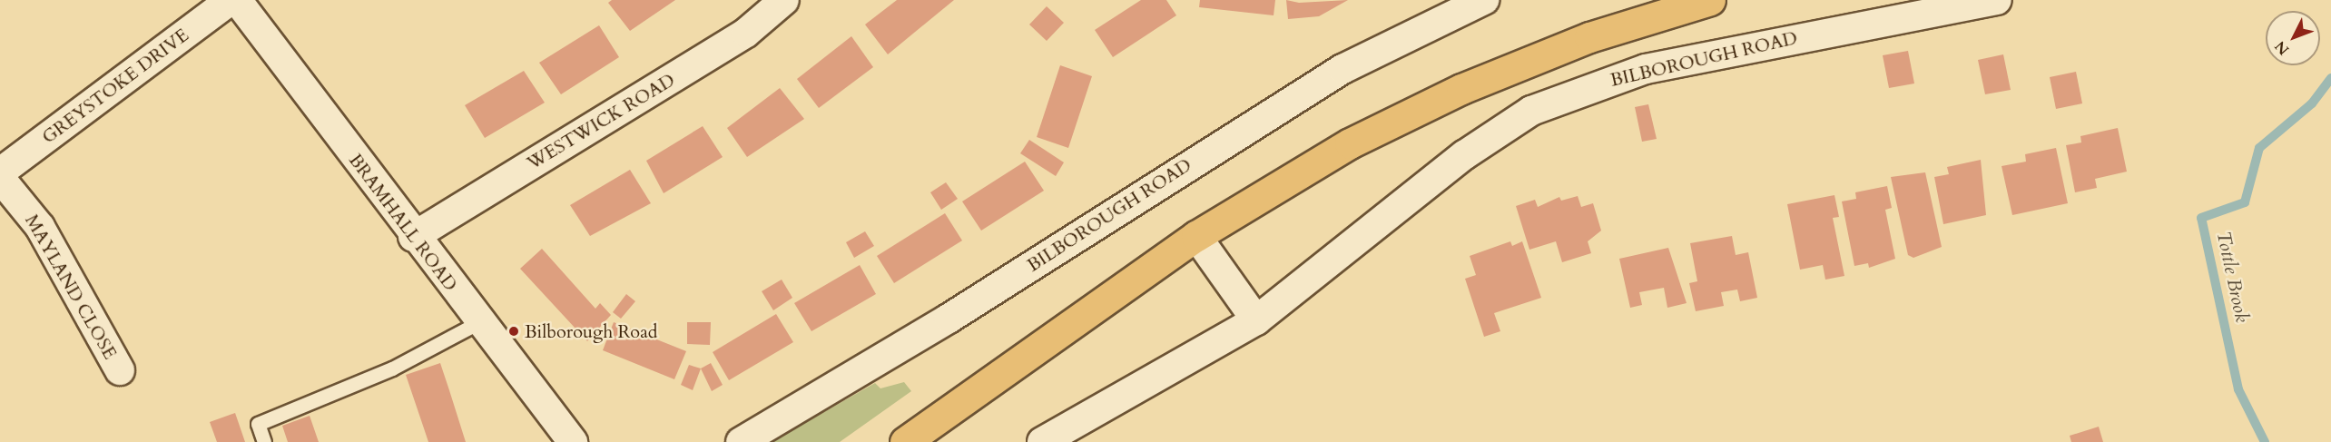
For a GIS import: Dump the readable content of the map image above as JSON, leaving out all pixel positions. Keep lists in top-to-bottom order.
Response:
{
  "streets": {
    "street": [
      "BILBOROUGH ROAD",
      "GREYSTOKE DRIVE",
      "WESTWICK ROAD",
      "BRAMHALL ROAD",
      "MAYLAND CLOSE"
    ]
  },
  "crossings": [
    ["WESTWICK ROAD", "BRAMHALL ROAD"]
  ],
  "water": ["Tottle Brook"],
  "places": ["Bilborough Road"],
  "north": "bottom left"
}
